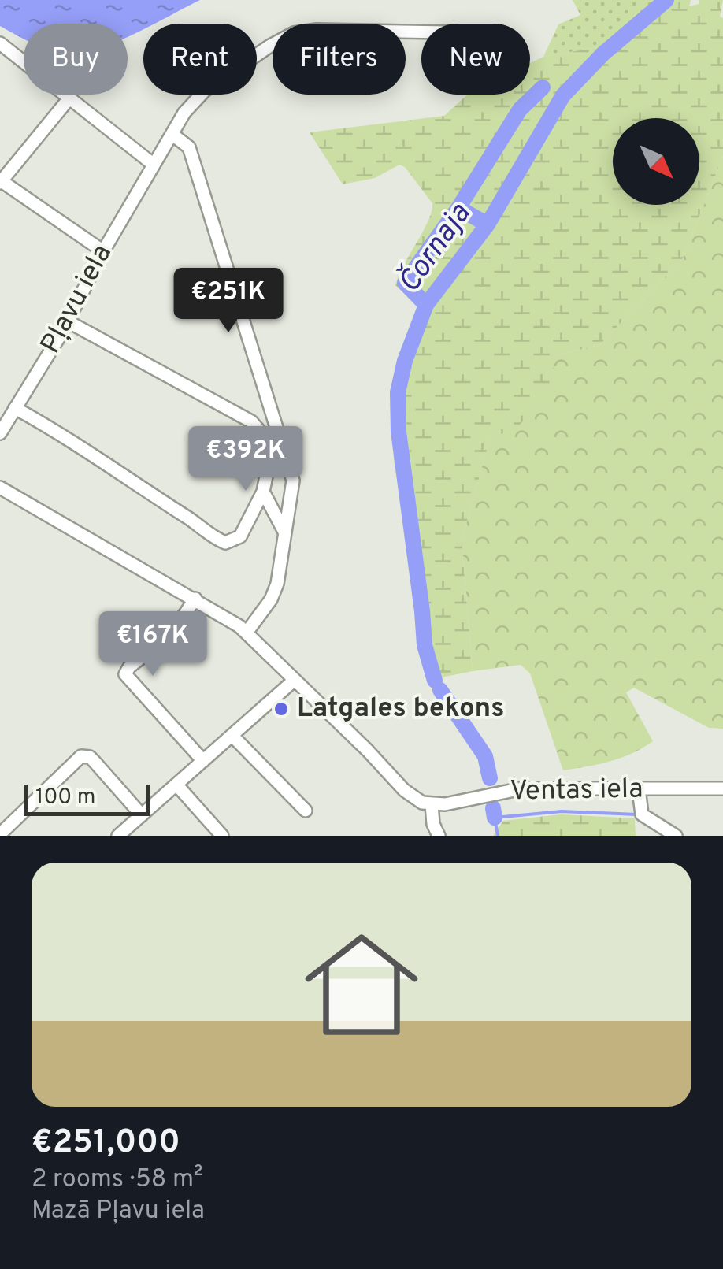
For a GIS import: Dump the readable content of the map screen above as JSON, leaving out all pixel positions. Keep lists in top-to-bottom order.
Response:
{
  "streets": {
    "street": ["Pļavu iela", "Ventas iela"]
  },
  "water": ["Čornaja"],
  "places": ["Latgales bekons"],
  "scale_bar": "100 m",
  "north": "bottom right",
  "page": {
    "chip": [
      "Buy",
      "Rent",
      "Filters",
      "New"
    ],
    "price": ["€251K", "€392K", "€167K"],
    "scale": "100 m",
    "list": [
      {
        "name": "€251,000",
        "note": "2 rooms · 58 m² · Mazā Pļavu iela"
      }
    ]
  }
}
